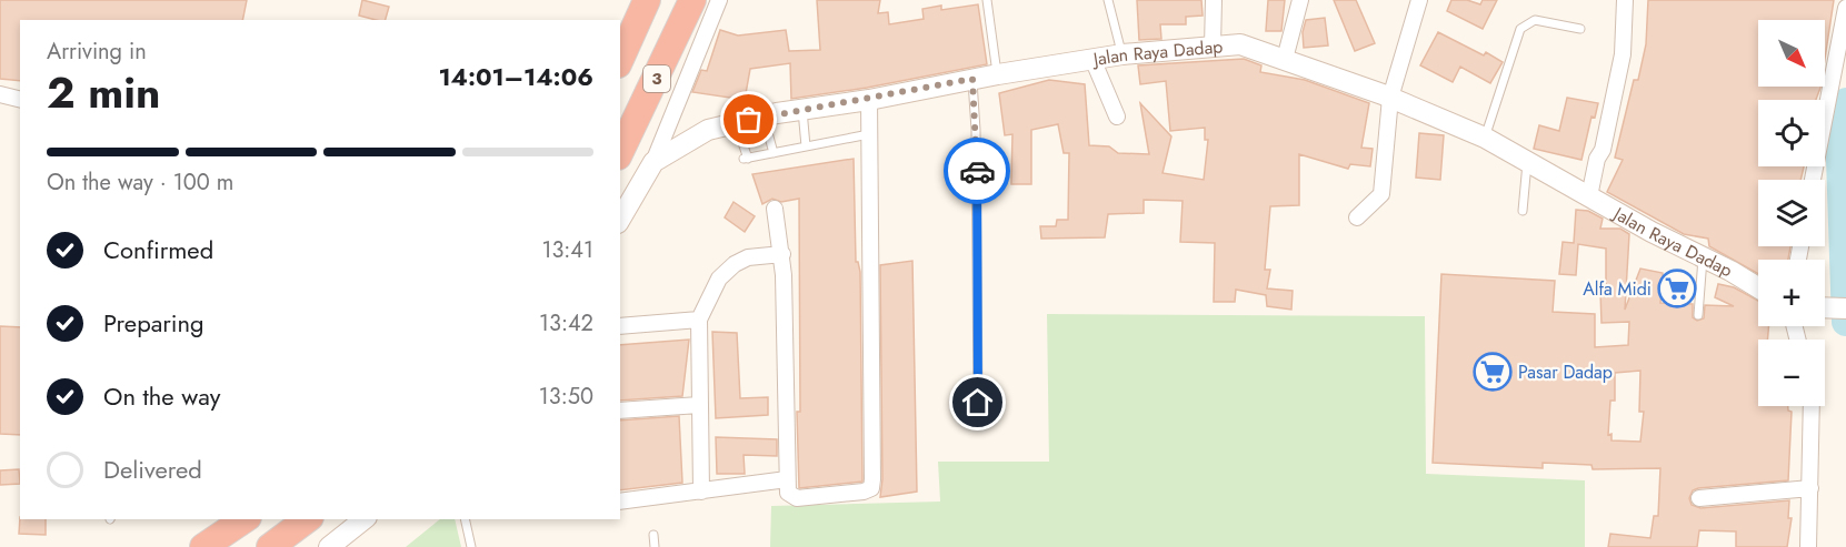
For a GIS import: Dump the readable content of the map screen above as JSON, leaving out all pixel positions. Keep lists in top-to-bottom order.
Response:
{
  "streets": {
    "highway": ["3"],
    "main road": ["Jalan Raya Dadap"]
  },
  "places": {
    "supermarket": ["Alfa Midi", "Pasar Dadap"]
  },
  "north": "bottom right",
  "page": {
    "map_buttons": ["+", "−"],
    "heading": ["2 min", "Arriving in", "14:01–14:06"],
    "bar": "On the way · 100 m",
    "list": [
      ["Confirmed", "13:41"],
      ["Preparing", "13:42"],
      ["On the way", "13:50"],
      "Delivered"
    ]
  }
}
